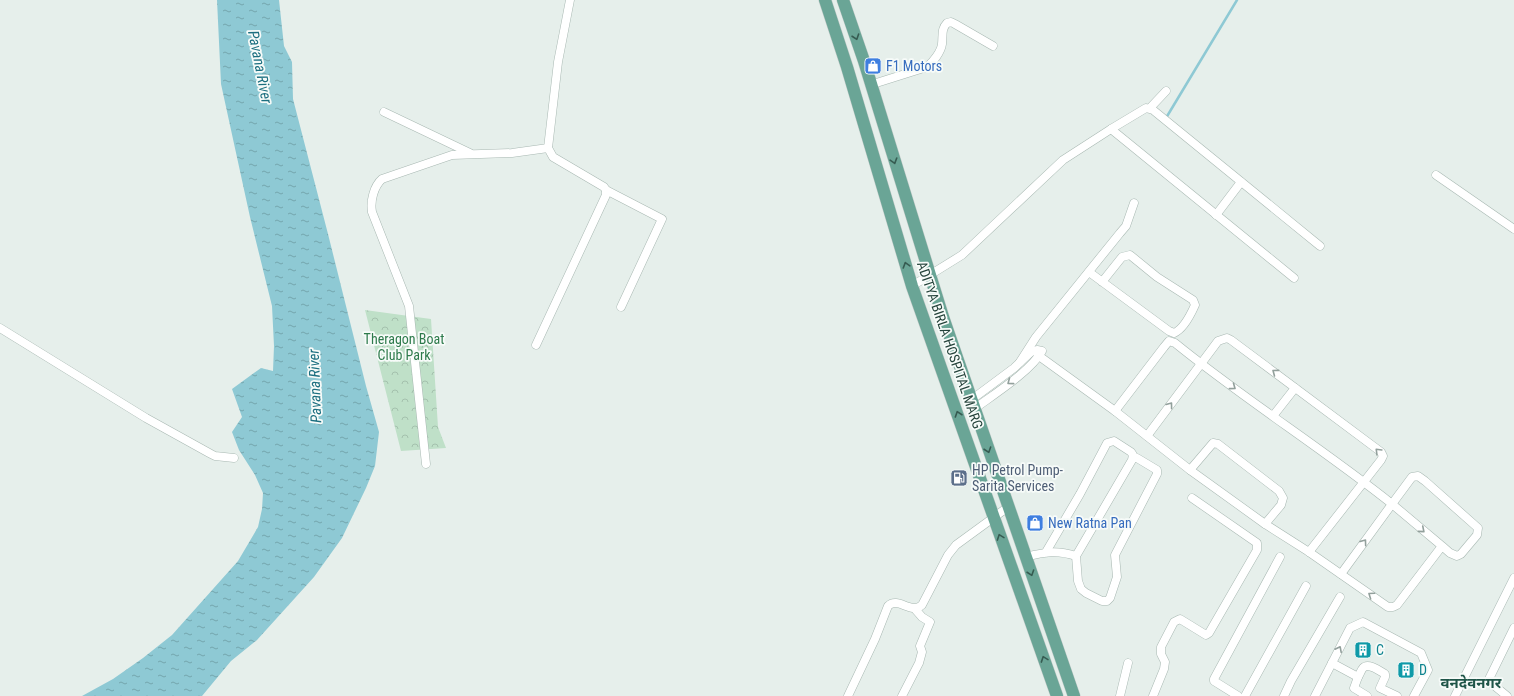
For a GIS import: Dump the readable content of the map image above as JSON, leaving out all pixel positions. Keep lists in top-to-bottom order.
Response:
{
  "streets": {
    "main road": ["ADITYA BIRLA HOSPITAL MARG"]
  },
  "districts": ["वनदेवनगर"],
  "water": ["Pavana River"],
  "parks": ["Theragon Boat Club Park"],
  "places": {
    "shop": ["F1 Motors", "New Ratna Pan"],
    "fuel station": ["HP Petrol Pump- Sarita Services"],
    "building": ["C", "D"]
  }
}
